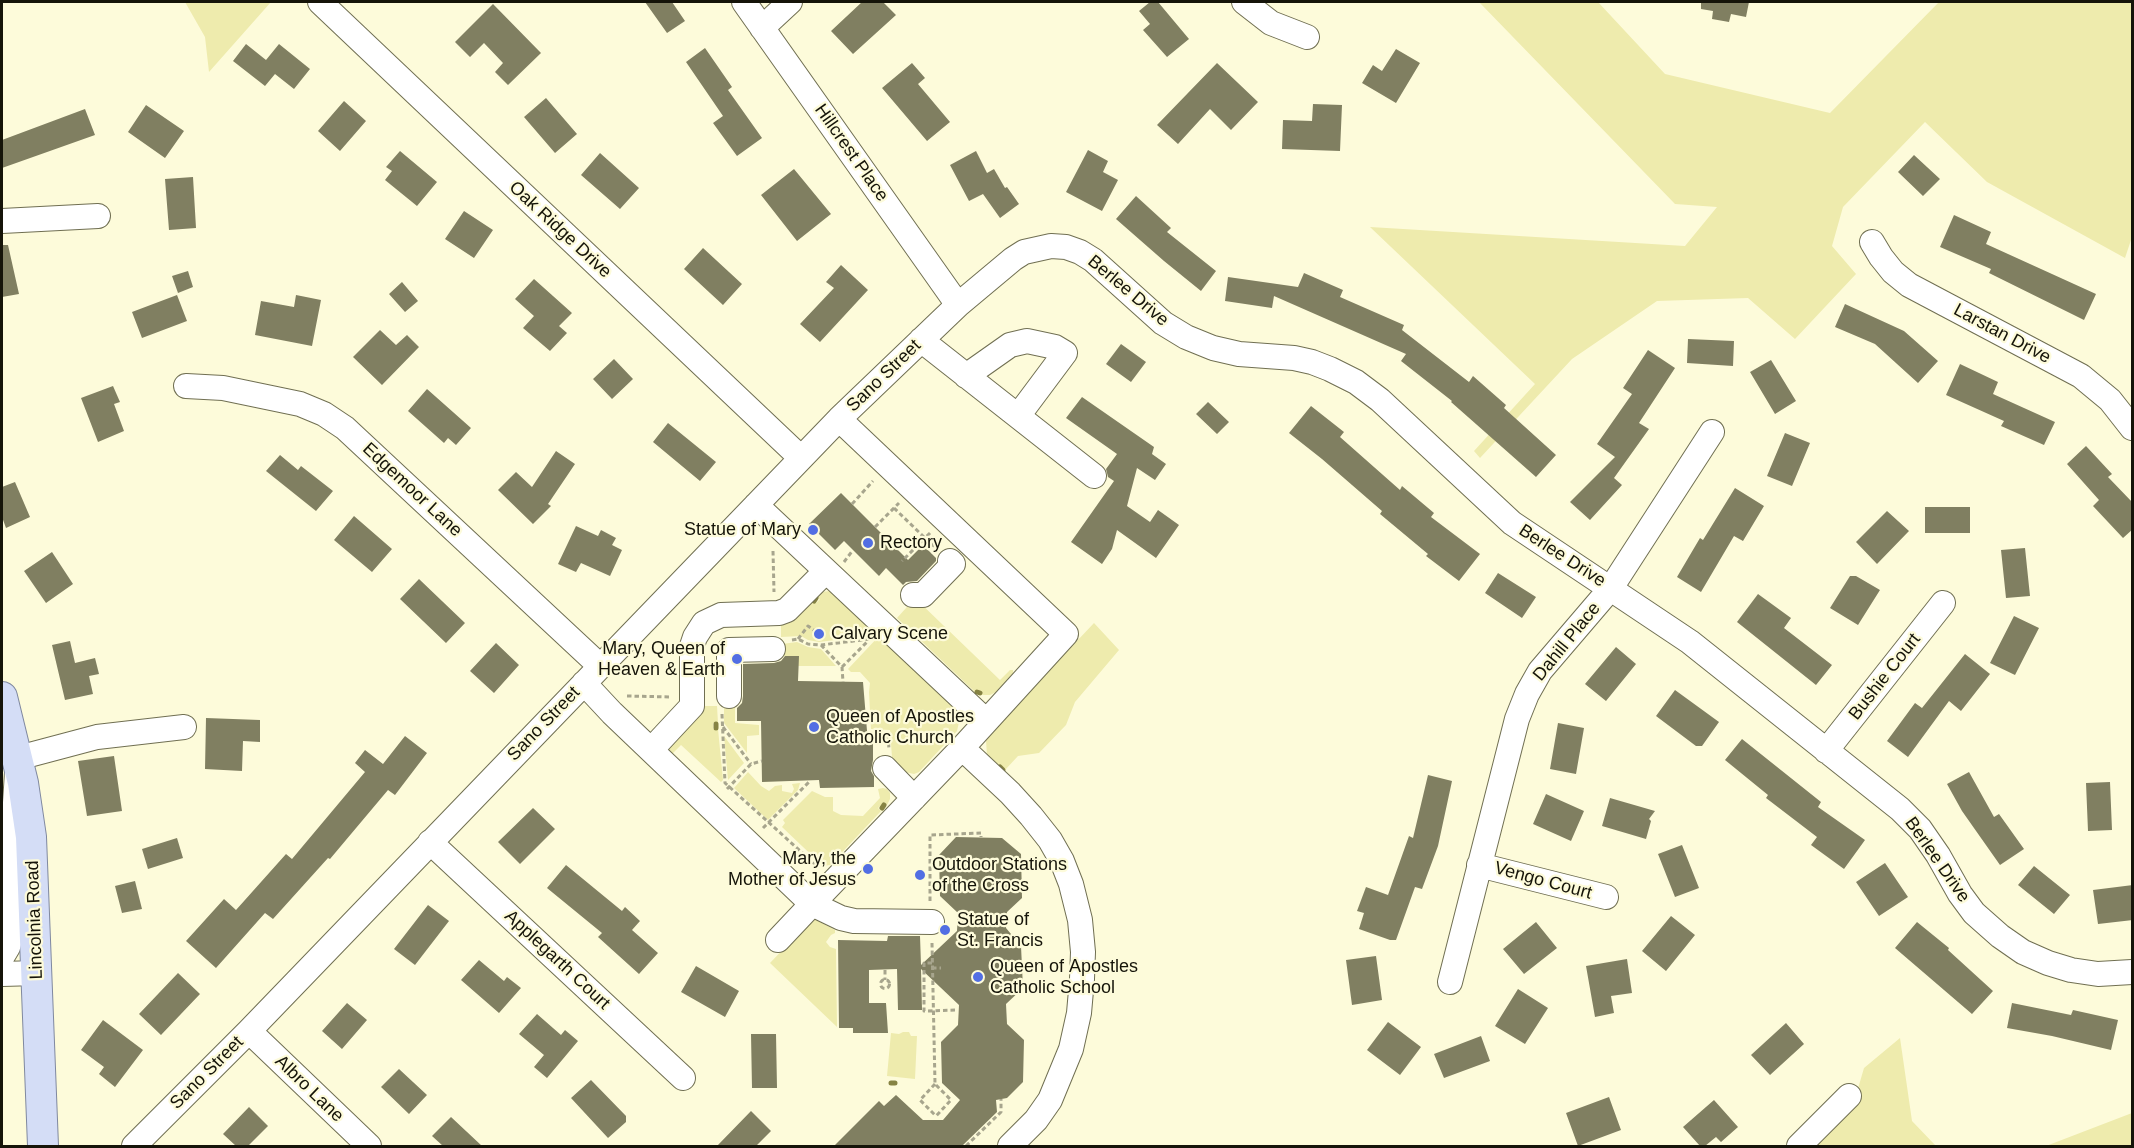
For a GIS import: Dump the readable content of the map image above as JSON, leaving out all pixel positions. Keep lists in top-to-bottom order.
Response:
{
  "streets": {
    "main road": ["Lincolnia Road"],
    "street": [
      "Hillcrest Place",
      "Oak Ridge Drive",
      "Berlee Drive",
      "Larstan Drive",
      "Sano Street",
      "Edgemoor Lane",
      "Dahill Place",
      "Bushie Court",
      "Vengo Court",
      "Applegarth Court",
      "Albro Lane"
    ]
  },
  "crossings": [
    ["Hillcrest Place", "Berlee Drive"],
    ["Hillcrest Place", "Sano Street"],
    ["Oak Ridge Drive", "Sano Street"],
    ["Berlee Drive", "Sano Street"],
    ["Berlee Drive", "Dahill Place"],
    ["Berlee Drive", "Bushie Court"],
    ["Sano Street", "Edgemoor Lane"],
    ["Sano Street", "Applegarth Court"],
    ["Sano Street", "Albro Lane"],
    ["Dahill Place", "Vengo Court"]
  ],
  "places": [
    "Statue of Mary",
    "Rectory",
    "Calvary Scene",
    "Mary, Queen of Heaven & Earth",
    "Queen of Apostles Catholic Church",
    "Mary, the Mother of Jesus",
    "Outdoor Stations of the Cross",
    "Statue of St. Francis",
    "Queen of Apostles Catholic School"
  ]
}
